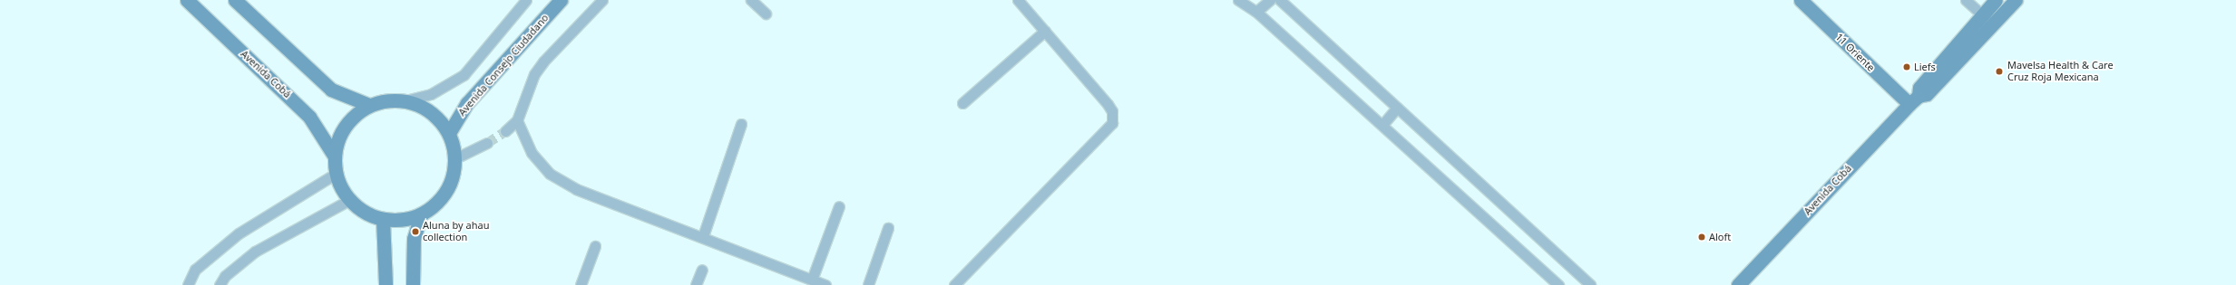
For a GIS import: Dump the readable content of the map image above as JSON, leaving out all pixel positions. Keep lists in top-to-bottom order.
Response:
{
  "streets": {
    "street": ["11 Oriente", "Avenida Consejo Ciudadano", "Avenida Cobá"]
  },
  "crossings": [
    ["11 Oriente", "Avenida Cobá"],
    ["Avenida Consejo Ciudadano", "Avenida Cobá"]
  ],
  "places": [
    "Liefs",
    "Mavelsa Health & Care Cruz Roja Mexicana",
    "Aluna by ahau collection",
    "Aloft"
  ]
}
